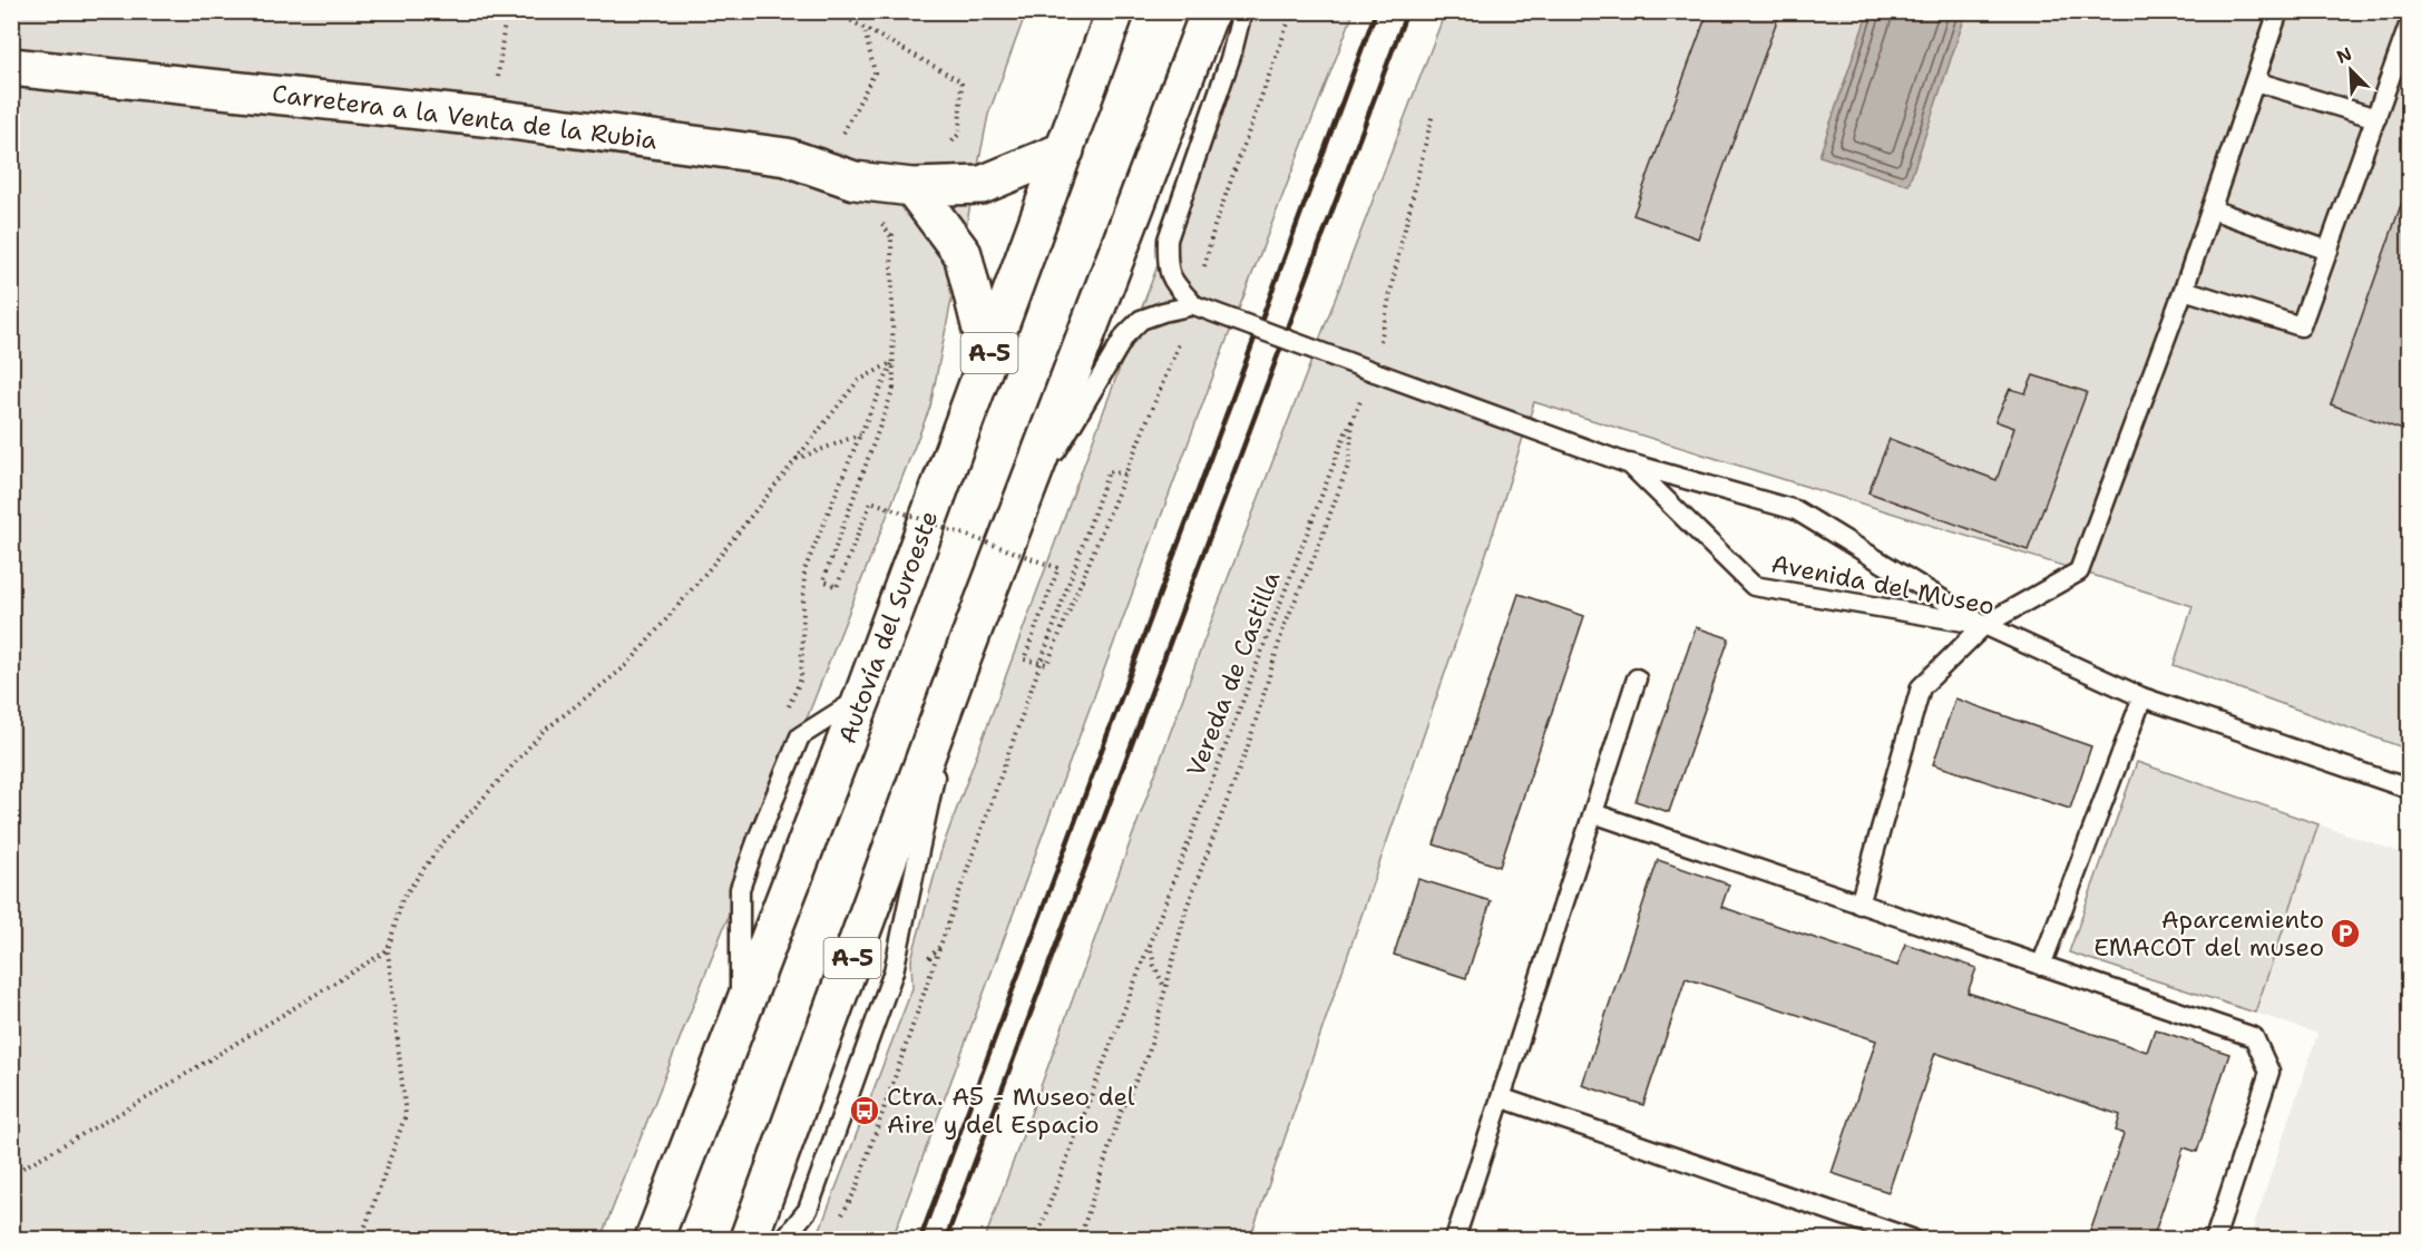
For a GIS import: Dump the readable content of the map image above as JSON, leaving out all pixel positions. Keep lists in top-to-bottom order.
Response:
{
  "streets": {
    "main road": ["Carretera a la Venta de la Rubia", "A-5", "Autovía del Suroeste"],
    "lane": ["Avenida del Museo"],
    "path": ["Vereda de Castilla"]
  },
  "crossings": [
    ["Carretera a la Venta de la Rubia", "Autovía del Suroeste"],
    ["Avenida del Museo", "Vereda de Castilla"]
  ],
  "places": {
    "parking": ["Aparcemiento EMACOT del museo"],
    "bus stop": ["Ctra. A5 - Museo del Aire y del Espacio"]
  },
  "north": "top left"
}
